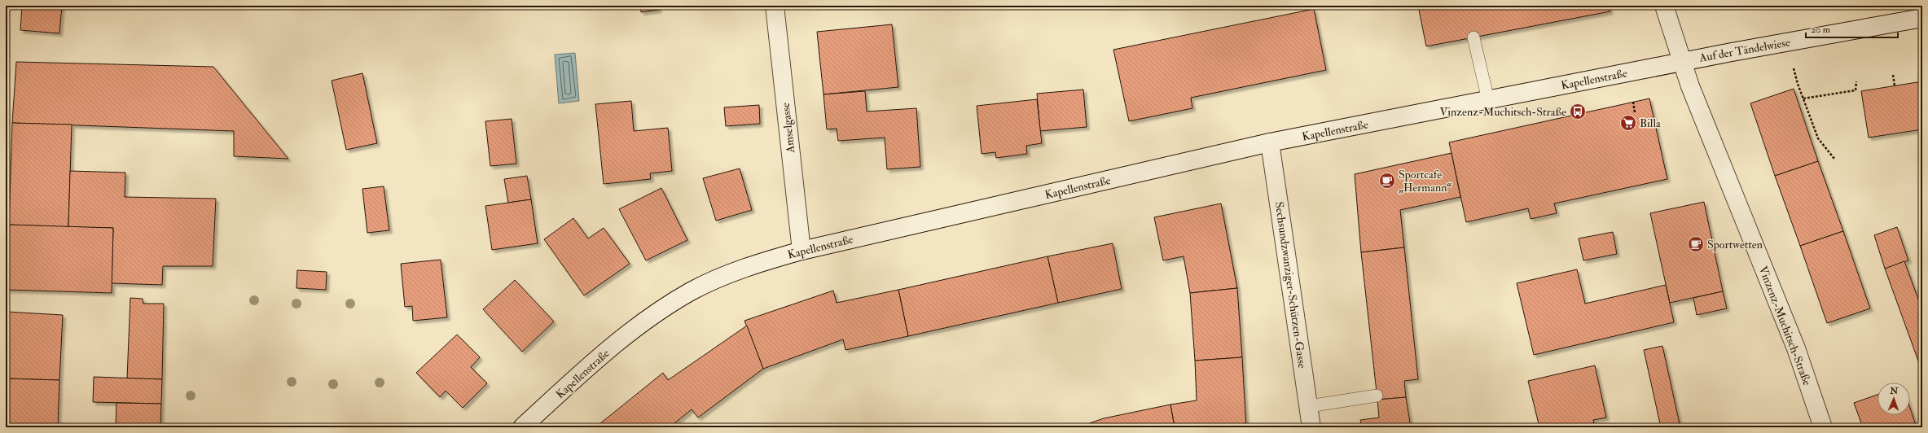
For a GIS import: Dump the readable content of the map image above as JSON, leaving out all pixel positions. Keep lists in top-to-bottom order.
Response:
{
  "streets": {
    "main road": [
      "Auf der Tändelwiese",
      "Kapellenstraße",
      "Amselgasse",
      "Sechsundzwanziger-Schützen-Gasse",
      "Vinzenz-Muchitsch-Straße"
    ]
  },
  "crossings": [
    ["Auf der Tändelwiese", "Kapellenstraße"],
    ["Auf der Tändelwiese", "Vinzenz-Muchitsch-Straße"],
    ["Kapellenstraße", "Amselgasse"],
    ["Kapellenstraße", "Sechsundzwanziger-Schützen-Gasse"],
    ["Kapellenstraße", "Vinzenz-Muchitsch-Straße"]
  ],
  "places": {
    "bus stop": ["Vinzenz-Muchitsch-Straße"],
    "supermarket": ["Billa"],
    "cafe": ["Sportcafe „Hermann“", "Sportwetten"]
  },
  "scale_bar": "20 m",
  "north": "top"
}
